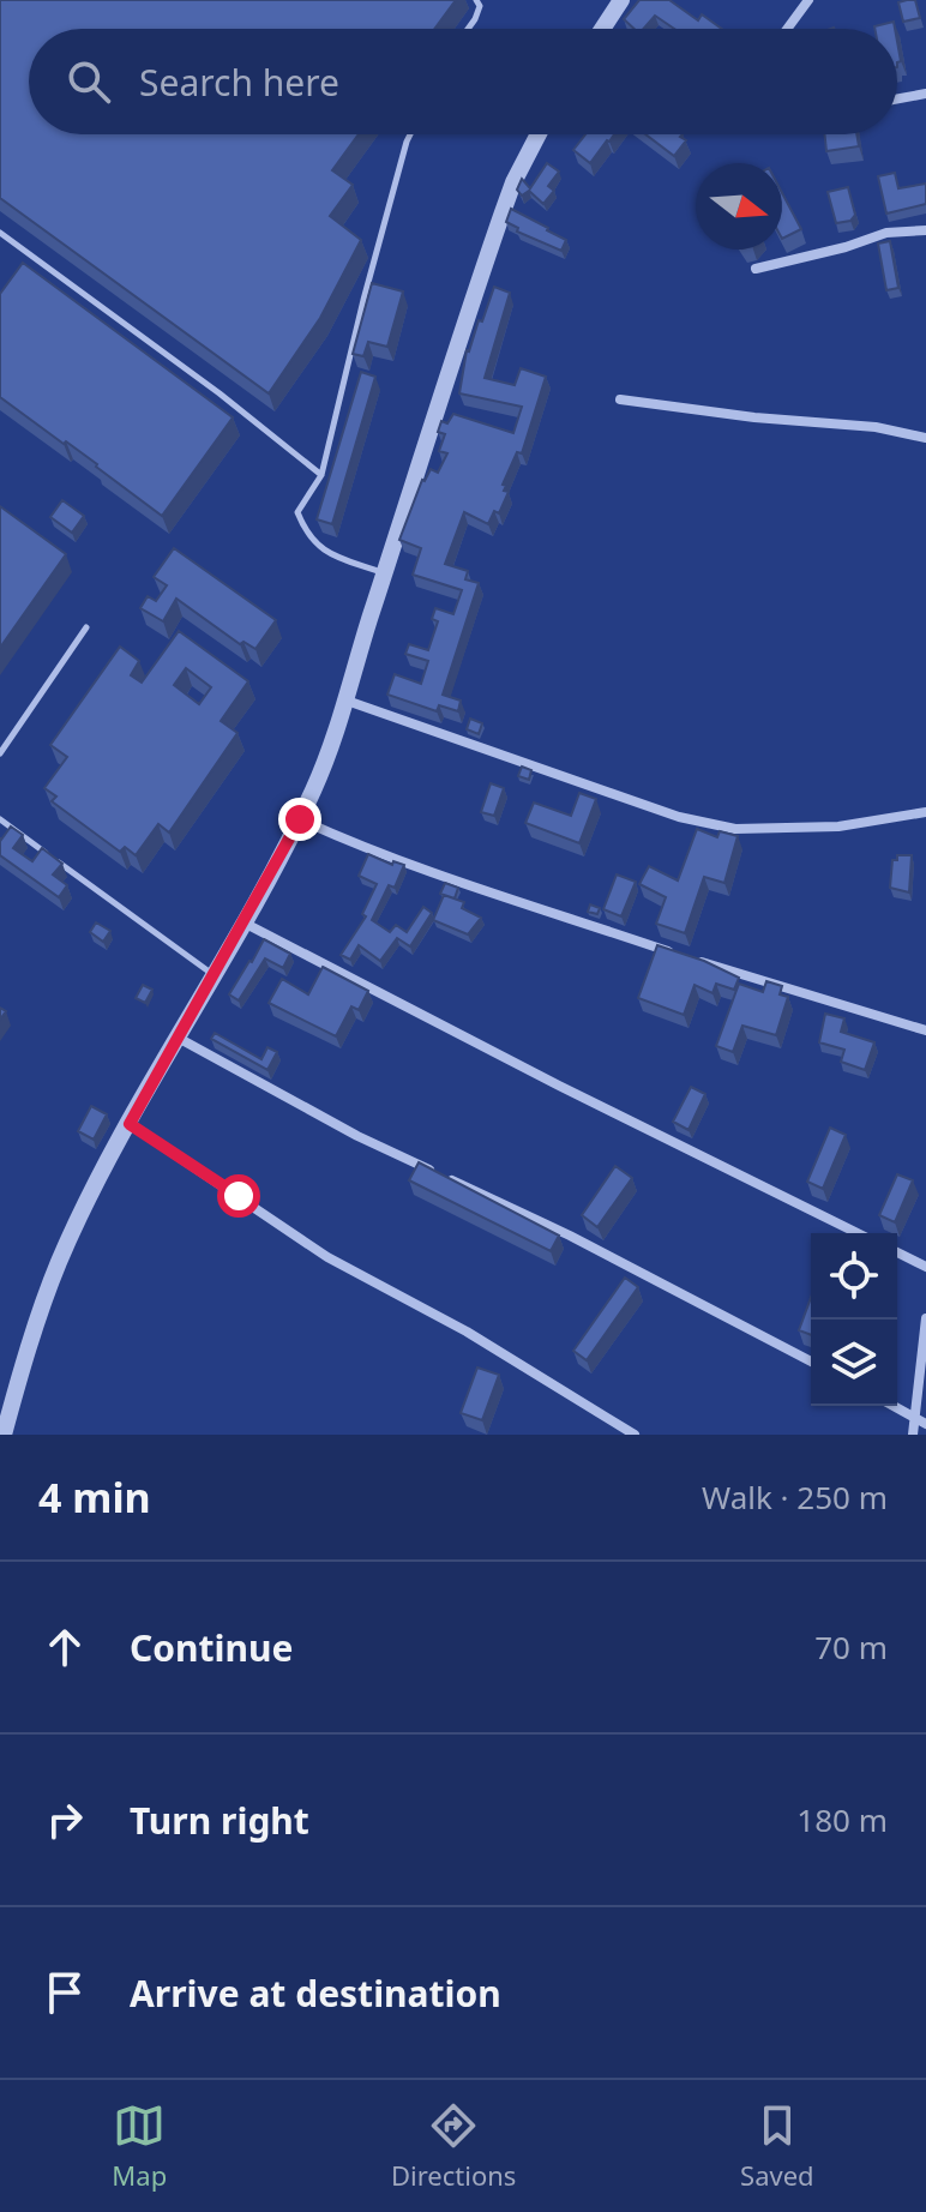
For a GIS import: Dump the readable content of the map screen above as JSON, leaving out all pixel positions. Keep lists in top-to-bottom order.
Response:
{
  "north": "right",
  "page": {
    "search": "Search here",
    "heading": ["4 min", "Walk · 250 m"],
    "list": [
      ["Continue", "70 m"],
      ["Turn right", "180 m"],
      "Arrive at destination"
    ],
    "nav": ["Map", "Directions", "Saved"]
  }
}
